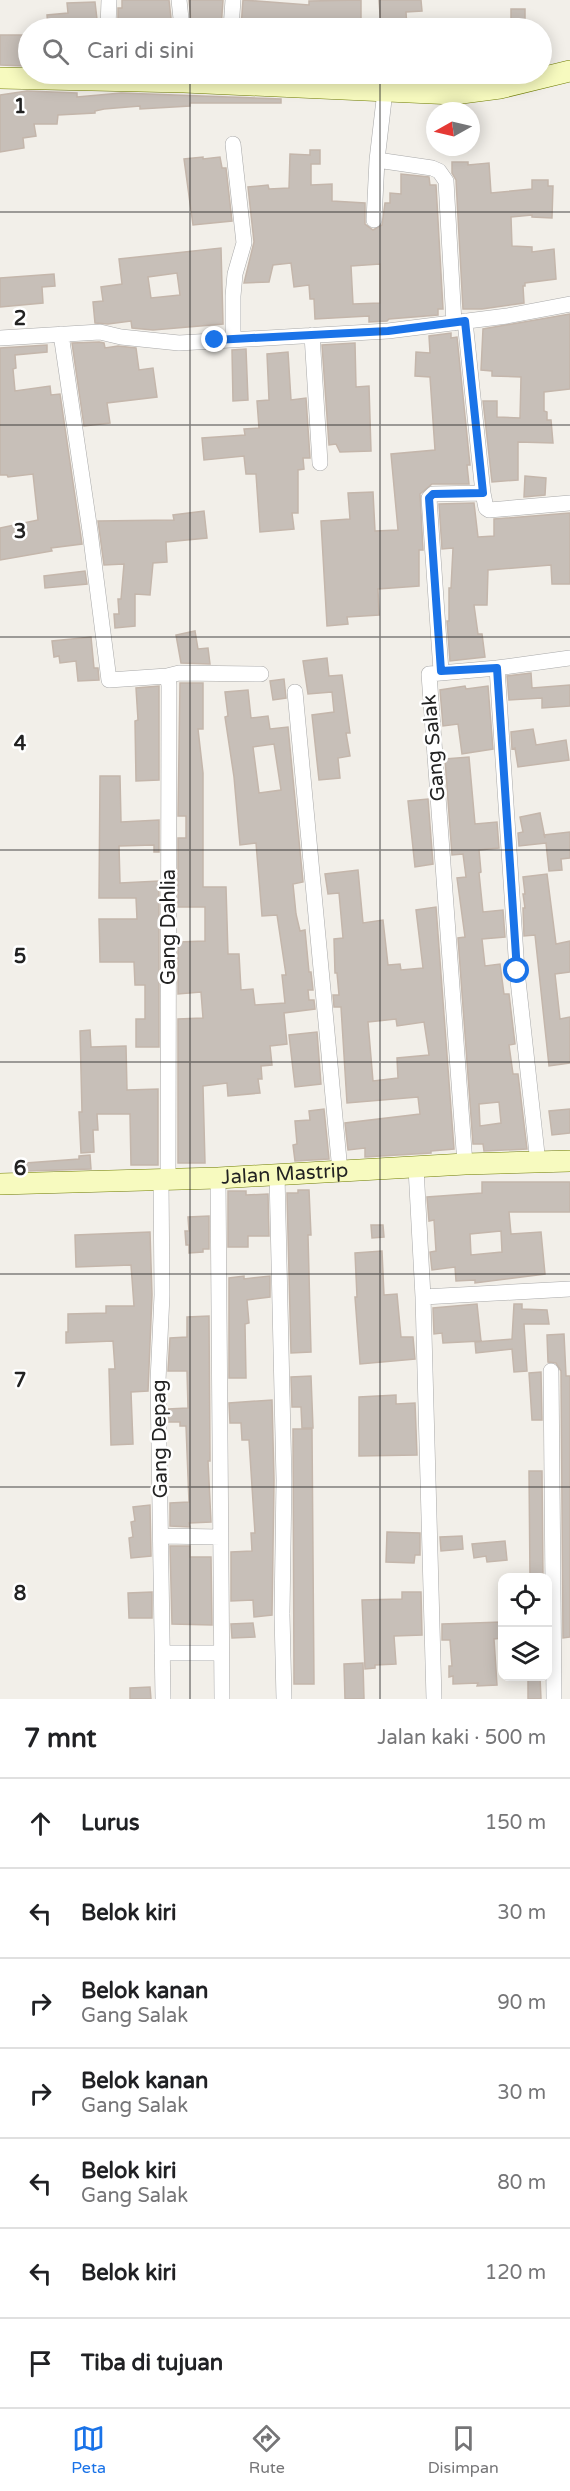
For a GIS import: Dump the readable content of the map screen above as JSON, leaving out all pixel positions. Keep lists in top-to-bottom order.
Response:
{
  "streets": {
    "main road": ["Jalan Mastrip"],
    "street": ["Gang Salak", "Gang Dahlia", "Gang Depag"]
  },
  "crossings": [
    ["Gang Salak", "Jalan Mastrip"],
    ["Gang Dahlia", "Jalan Mastrip"],
    ["Gang Dahlia", "Gang Depag"],
    ["Jalan Mastrip", "Gang Depag"]
  ],
  "north": "left",
  "page": {
    "search": "Cari di sini",
    "heading": ["7 mnt", "Jalan kaki · 500 m"],
    "list": [
      ["Lurus", "150 m"],
      ["Belok kiri", "30 m"],
      ["Belok kanan", "Gang Salak", "90 m"],
      ["Belok kanan", "Gang Salak", "30 m"],
      ["Belok kiri", "Gang Salak", "80 m"],
      ["Belok kiri", "120 m"],
      "Tiba di tujuan"
    ],
    "nav": ["Peta", "Rute", "Disimpan"]
  },
  "grid": {
    "rows": [
      "1",
      "2",
      "3",
      "4",
      "5",
      "6",
      "7",
      "8"
    ]
  }
}
